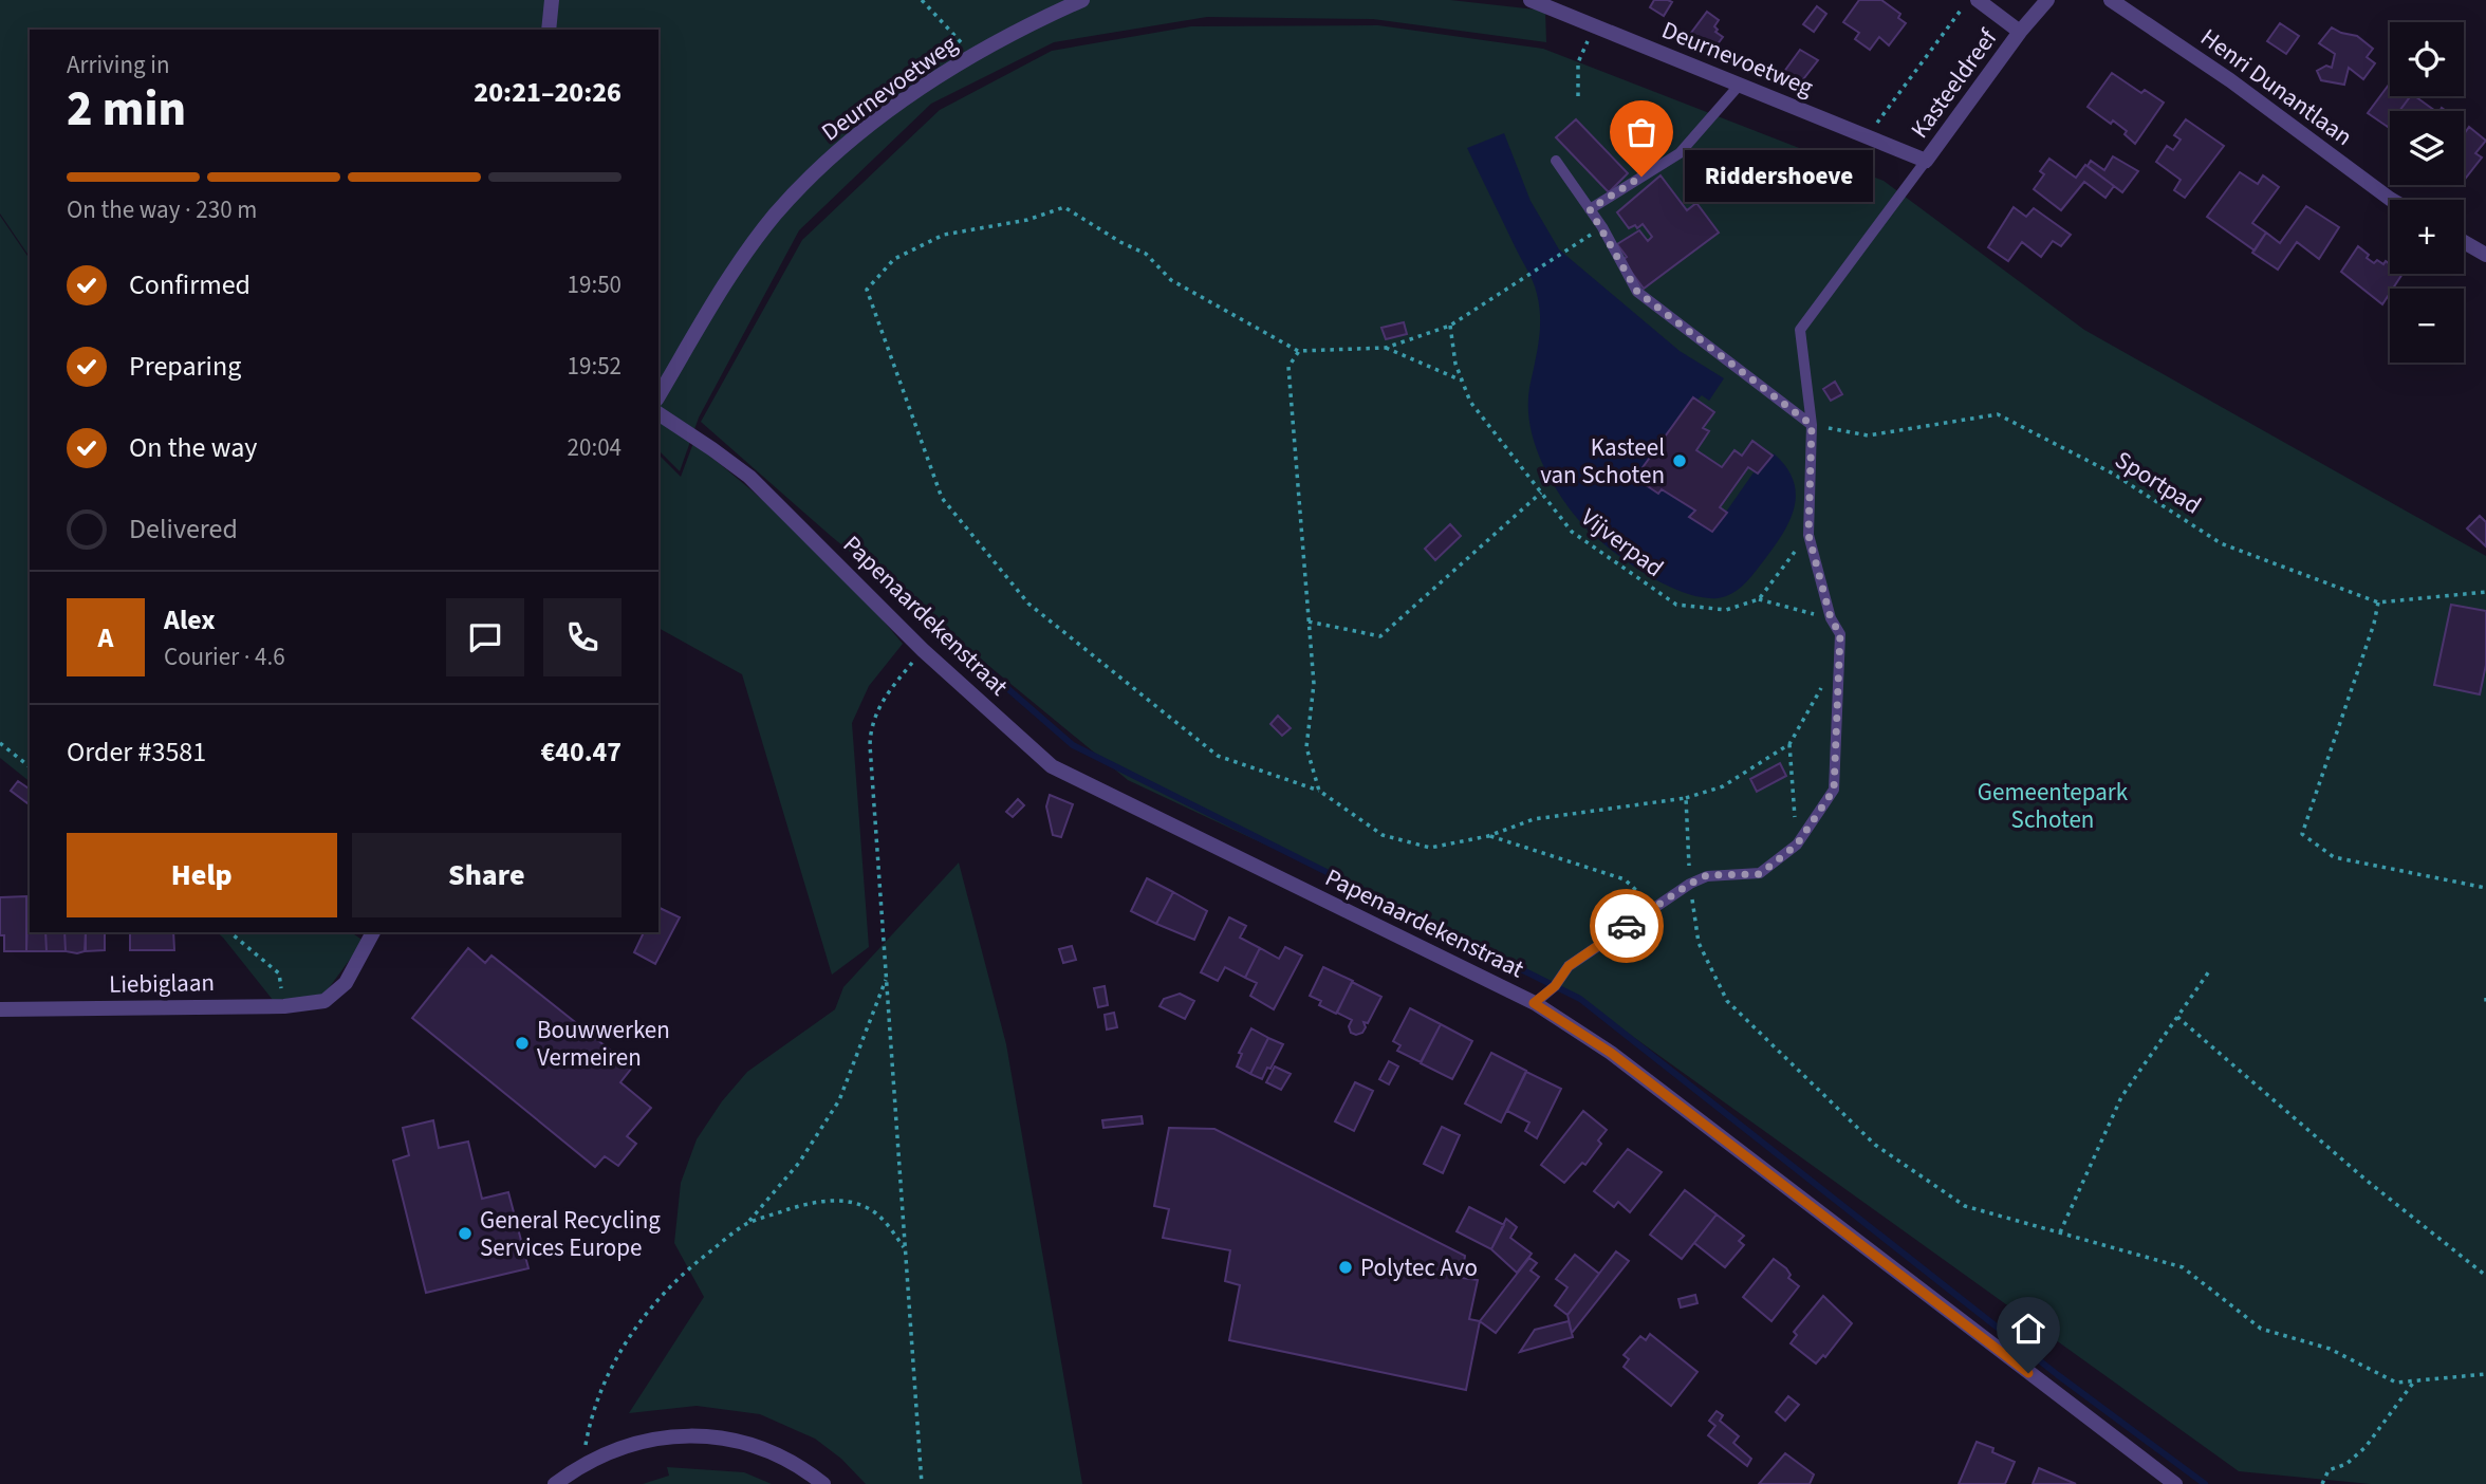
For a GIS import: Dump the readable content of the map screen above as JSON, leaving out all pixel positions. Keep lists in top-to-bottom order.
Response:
{
  "streets": {
    "street": [
      "Deurnevoetweg",
      "Kasteeldreef",
      "Henri Dunantlaan",
      "Papenaardekenstraat",
      "Liebiglaan"
    ],
    "path": ["Sportpad", "Vijverpad"]
  },
  "crossings": [
    ["Deurnevoetweg", "Kasteeldreef"]
  ],
  "parks": ["Gemeentepark Schoten"],
  "places": [
    "Riddershoeve",
    "Kasteel van Schoten",
    "Bouwwerken Vermeiren",
    "General Recycling Services Europe",
    "Polytec Avo"
  ],
  "page": {
    "map_buttons": ["+", "−"],
    "heading": ["2 min", "Arriving in", "20:21–20:26"],
    "panel": [
      "Alex",
      "Courier · 4.6",
      "Order #3581",
      "€40.47"
    ],
    "bubble": "Riddershoeve",
    "bar": "On the way · 230 m",
    "list": [
      ["Confirmed", "19:50"],
      ["Preparing", "19:52"],
      ["On the way", "20:04"],
      "Delivered"
    ],
    "round": "A",
    "buttons": ["Help", "Share"]
  }
}
